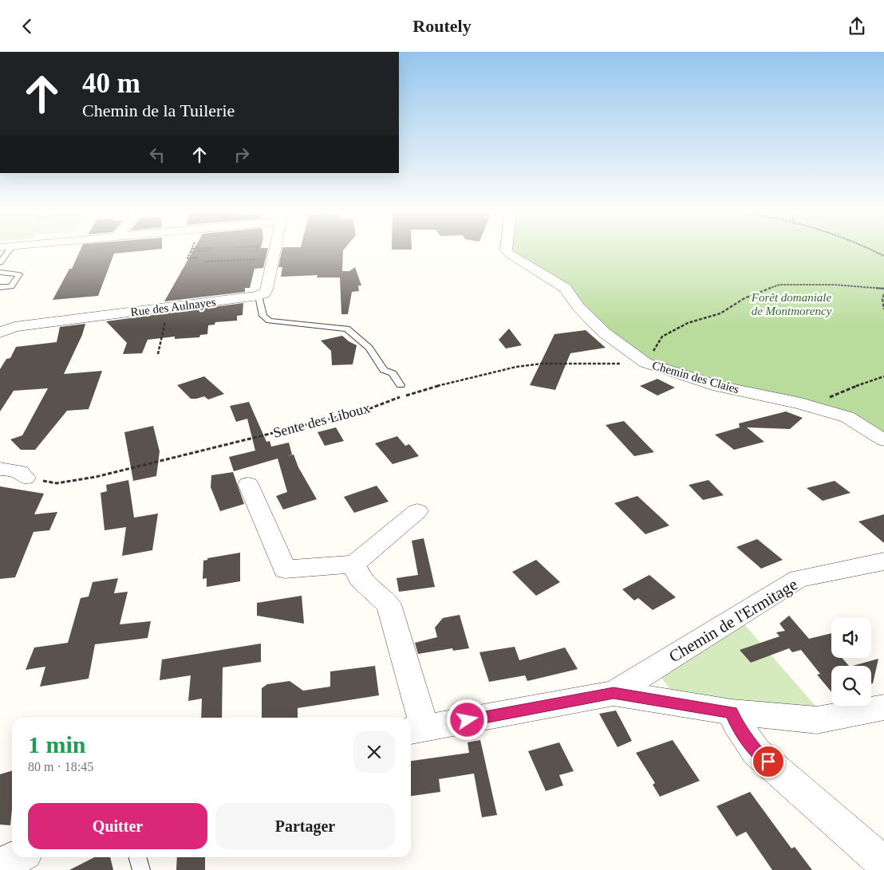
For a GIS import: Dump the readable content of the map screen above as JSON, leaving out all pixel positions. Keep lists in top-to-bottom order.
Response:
{
  "streets": {
    "street": ["Rue des Aulnayes", "Chemin des Claies", "Chemin de l'Ermitage"],
    "path": ["Sente des Liboux"]
  },
  "crossings": [
    ["Chemin des Claies", "Sente des Liboux"]
  ],
  "parks": ["Forêt domaniale de Montmorency"],
  "page": {
    "header": "Routely",
    "turn": ["40 m", "Chemin de la Tuilerie"],
    "heading": ["1 min", "80 m · 18:45"],
    "buttons": ["Quitter", "Partager"]
  }
}
